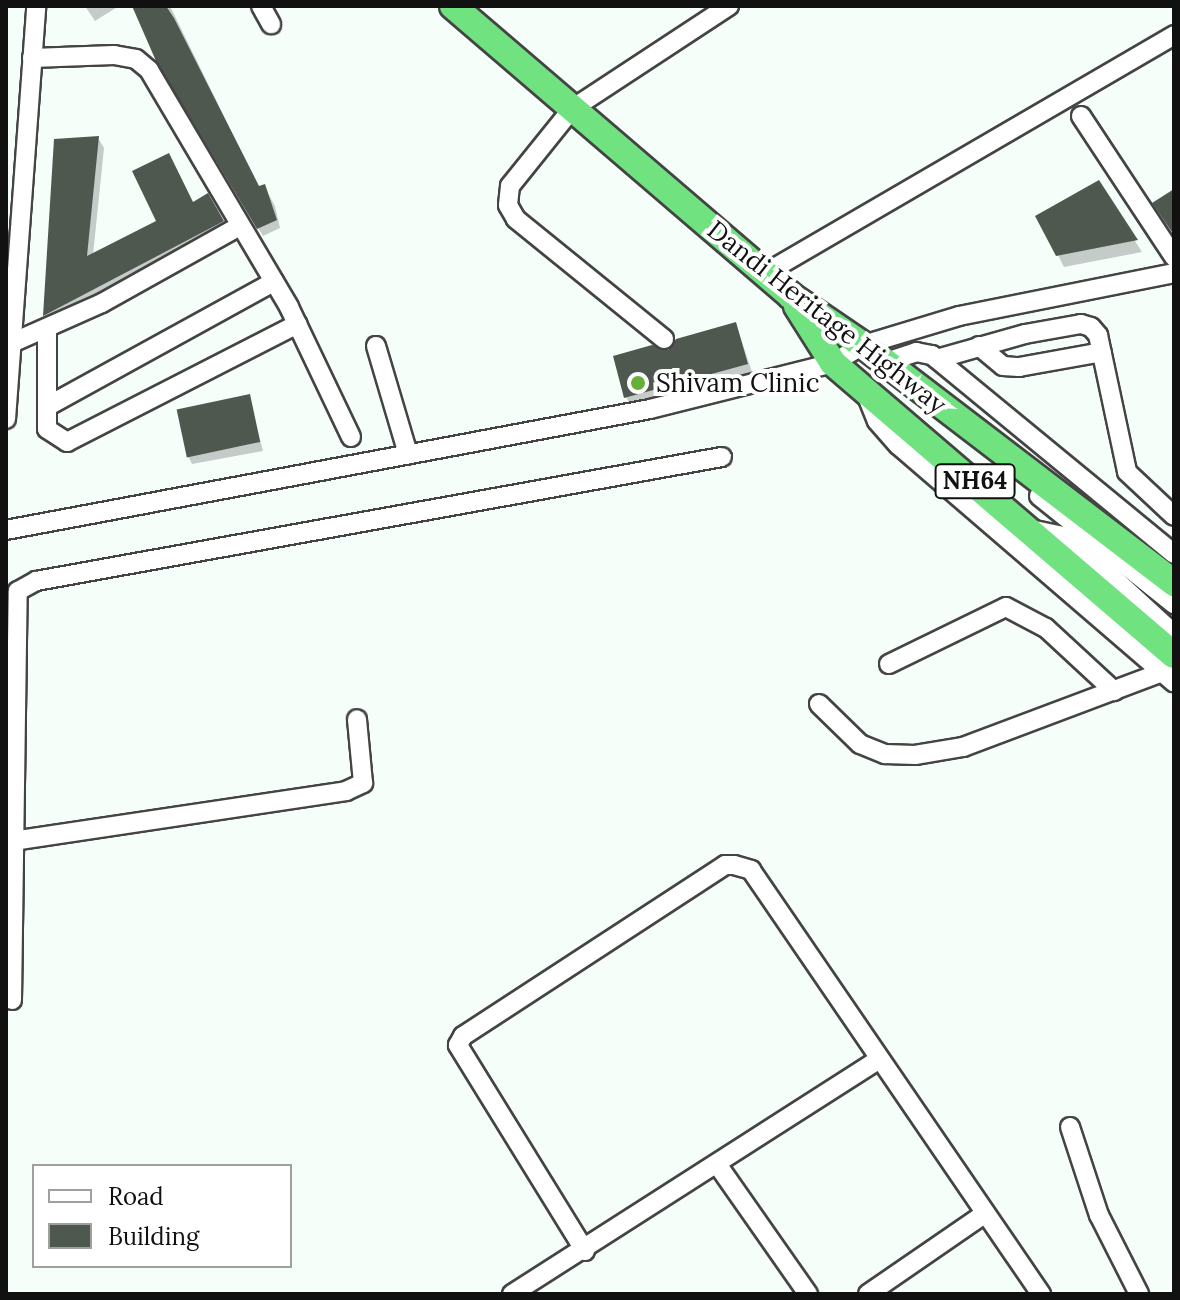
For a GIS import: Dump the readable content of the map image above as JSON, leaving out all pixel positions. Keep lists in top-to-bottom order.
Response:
{
  "streets": {
    "highway": ["Dandi Heritage Highway", "NH64"]
  },
  "crossings": [
    ["Dandi Heritage Highway", "NH64"]
  ],
  "places": ["Shivam Clinic"],
  "legend": ["Road", "Building"]
}
